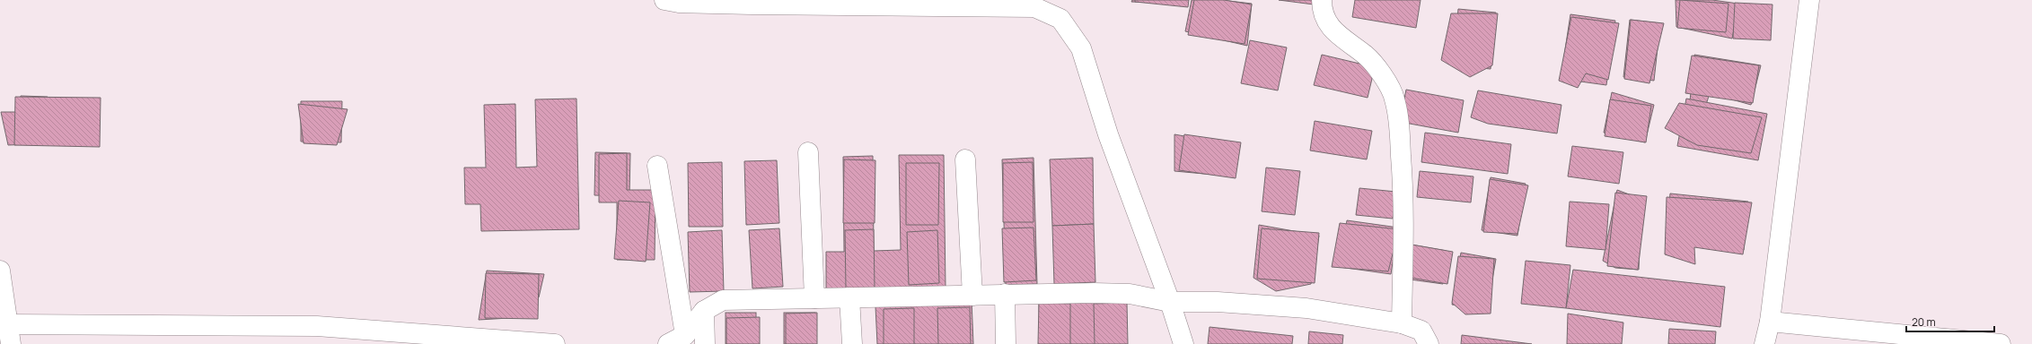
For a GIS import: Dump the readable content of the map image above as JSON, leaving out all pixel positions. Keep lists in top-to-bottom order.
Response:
{
  "scale_bar": "20 m"
}
